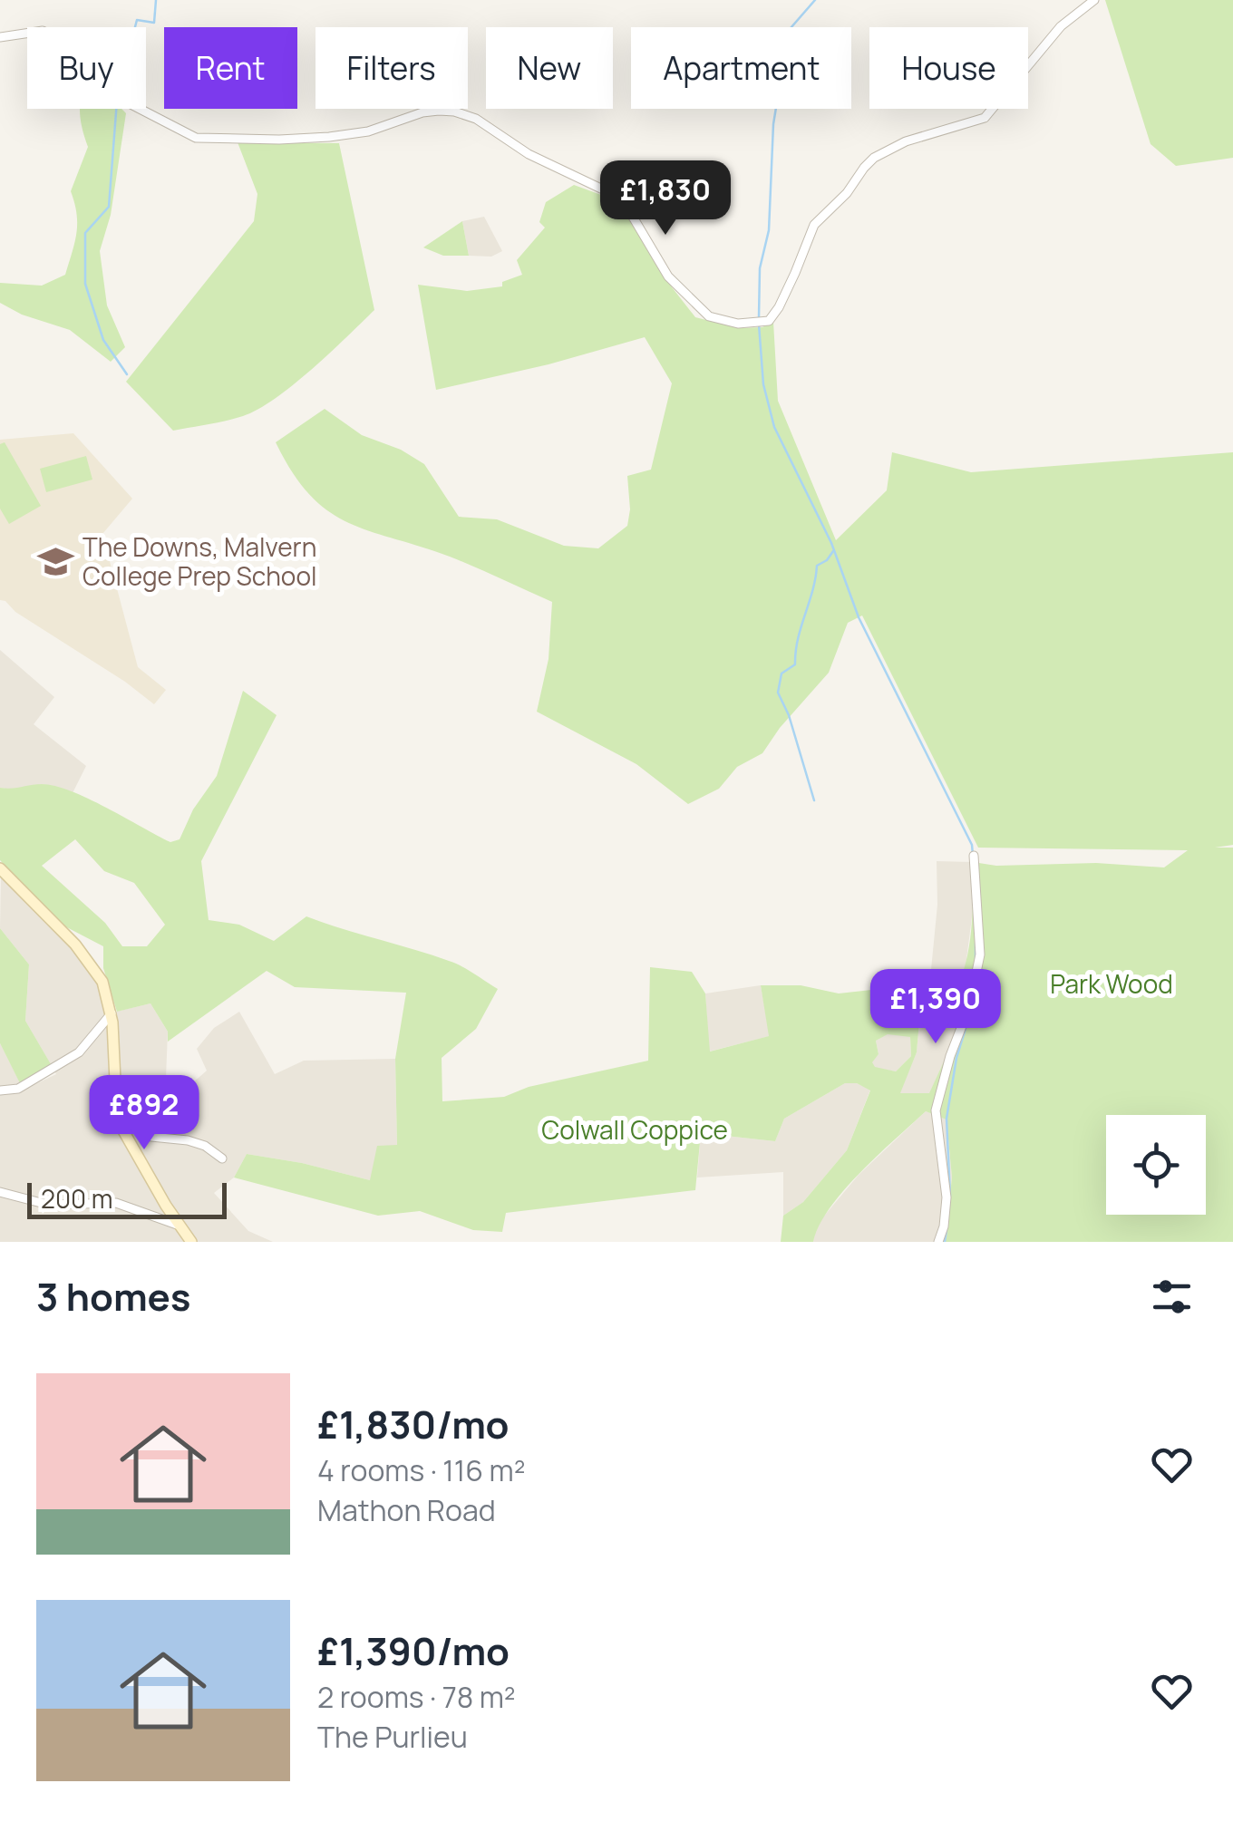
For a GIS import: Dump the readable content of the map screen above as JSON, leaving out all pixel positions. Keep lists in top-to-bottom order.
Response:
{
  "parks": ["Park Wood", "Colwall Coppice"],
  "places": {
    "school or university": ["The Downs, Malvern College Prep School"]
  },
  "scale_bar": "200 m",
  "page": {
    "chip": [
      "Buy",
      "Rent",
      "Filters",
      "New",
      "Apartment",
      "House"
    ],
    "price": ["£1,830", "£1,390", "£892"],
    "scale": "200 m",
    "heading": "3 homes",
    "list": [
      {
        "name": "£1,830/mo",
        "note": "4 rooms · 116 m² · Mathon Road"
      },
      {
        "name": "£1,390/mo",
        "note": "2 rooms · 78 m² · The Purlieu"
      }
    ]
  }
}
